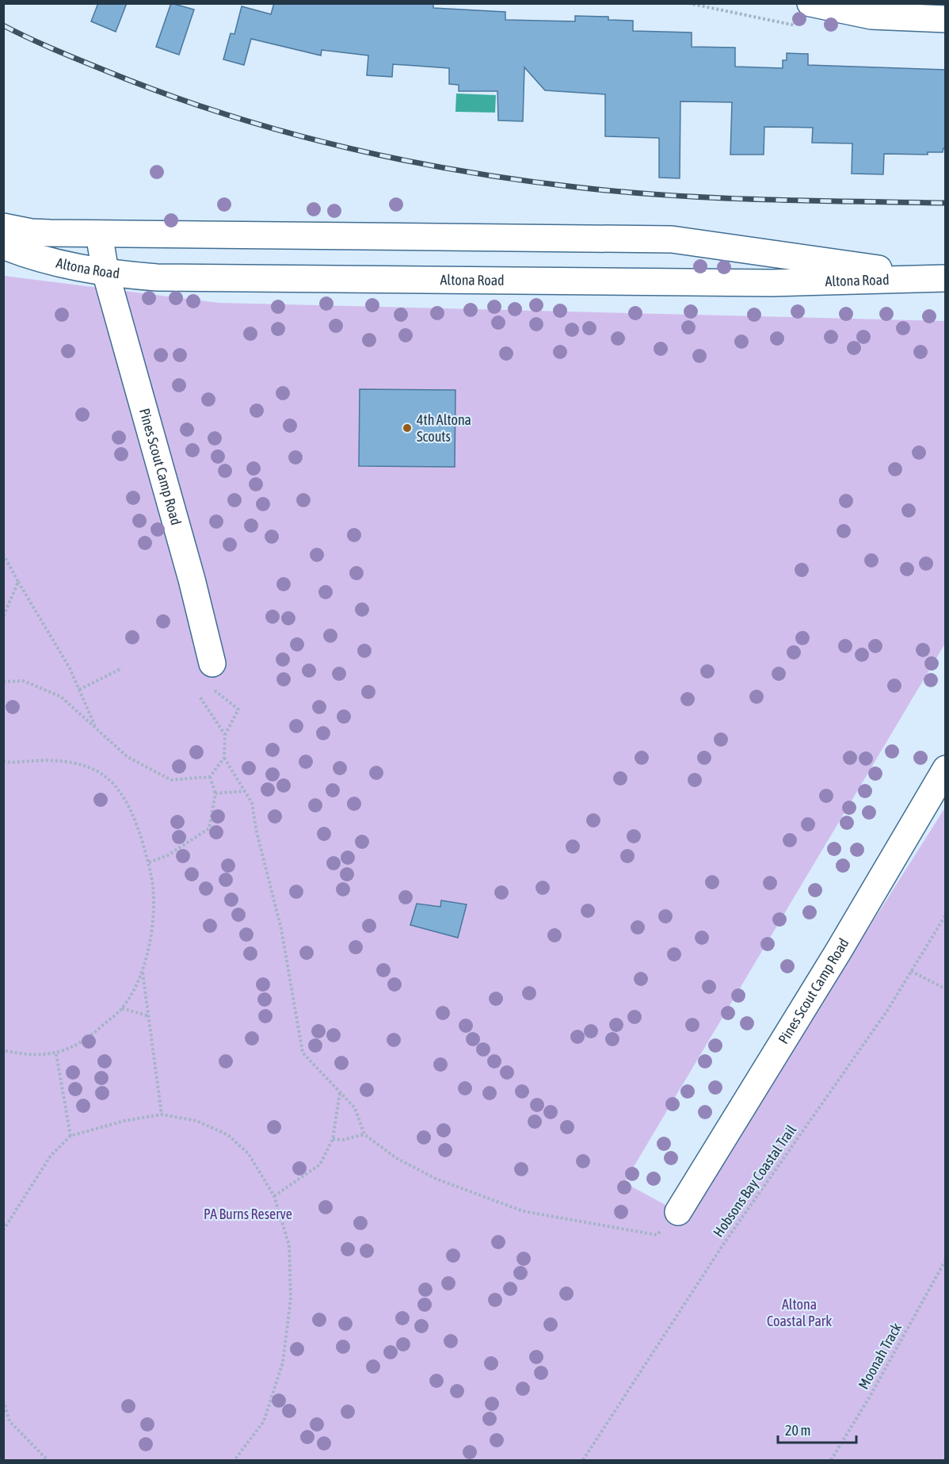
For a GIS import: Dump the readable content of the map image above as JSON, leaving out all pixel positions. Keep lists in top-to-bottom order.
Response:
{
  "streets": {
    "street": ["Altona Road", "Pines Scout Camp Road"],
    "path": ["Hobsons Bay Coastal Trail", "Moonah Track"]
  },
  "crossings": [
    ["Altona Road", "Pines Scout Camp Road"]
  ],
  "parks": ["PA Burns Reserve", "Altona Coastal Park"],
  "places": ["4th Altona Scouts"],
  "scale_bar": "20 m"
}
